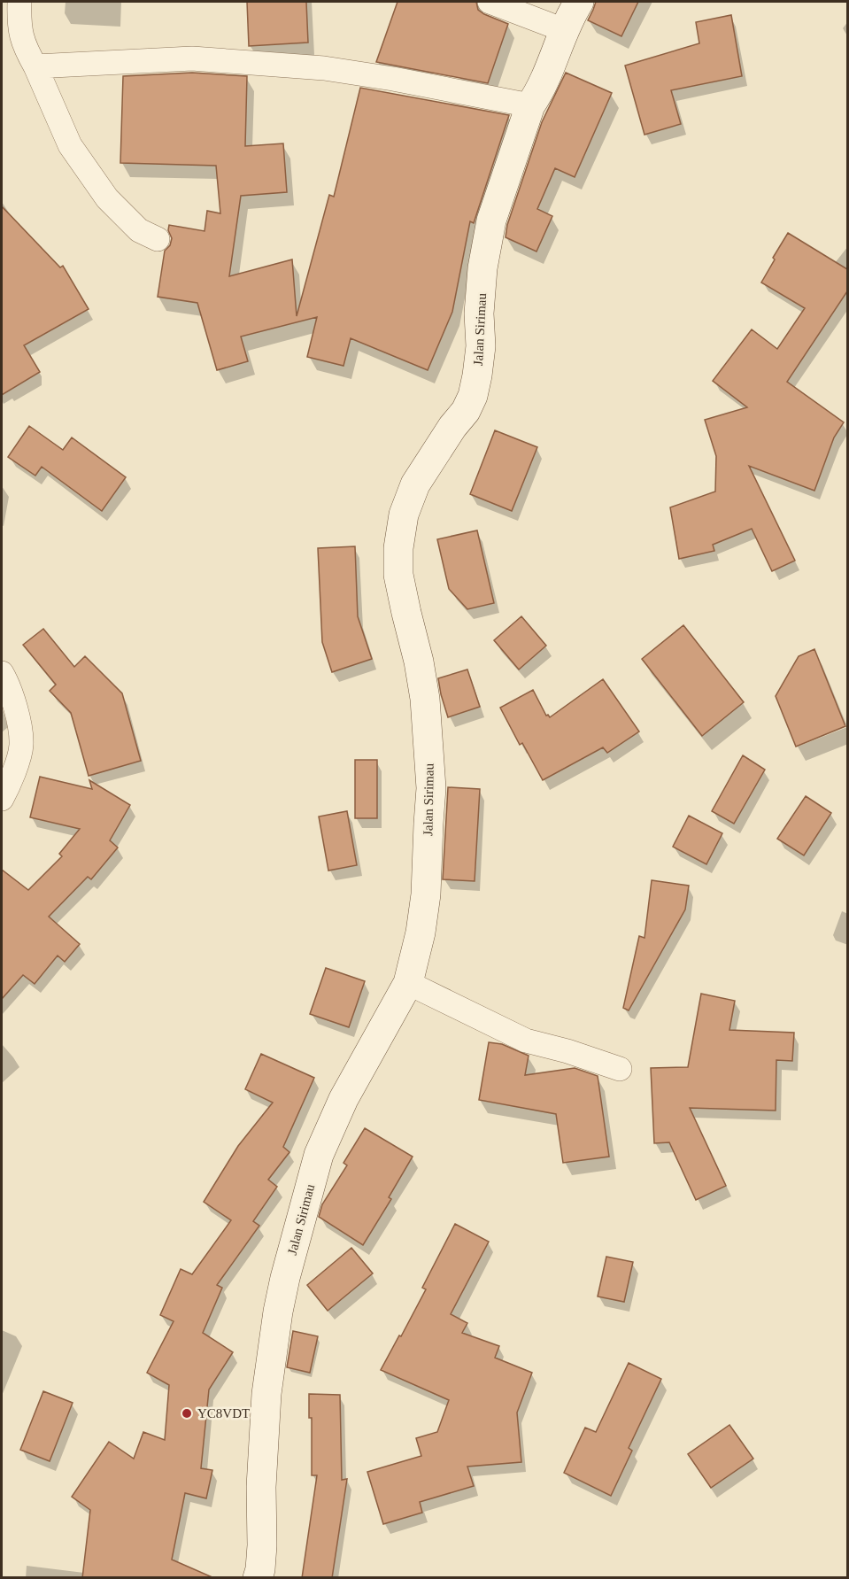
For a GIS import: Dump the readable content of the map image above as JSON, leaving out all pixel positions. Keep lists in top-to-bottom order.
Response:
{
  "streets": {
    "main road": ["Jalan Sirimau"]
  },
  "places": ["YC8VDT"]
}
